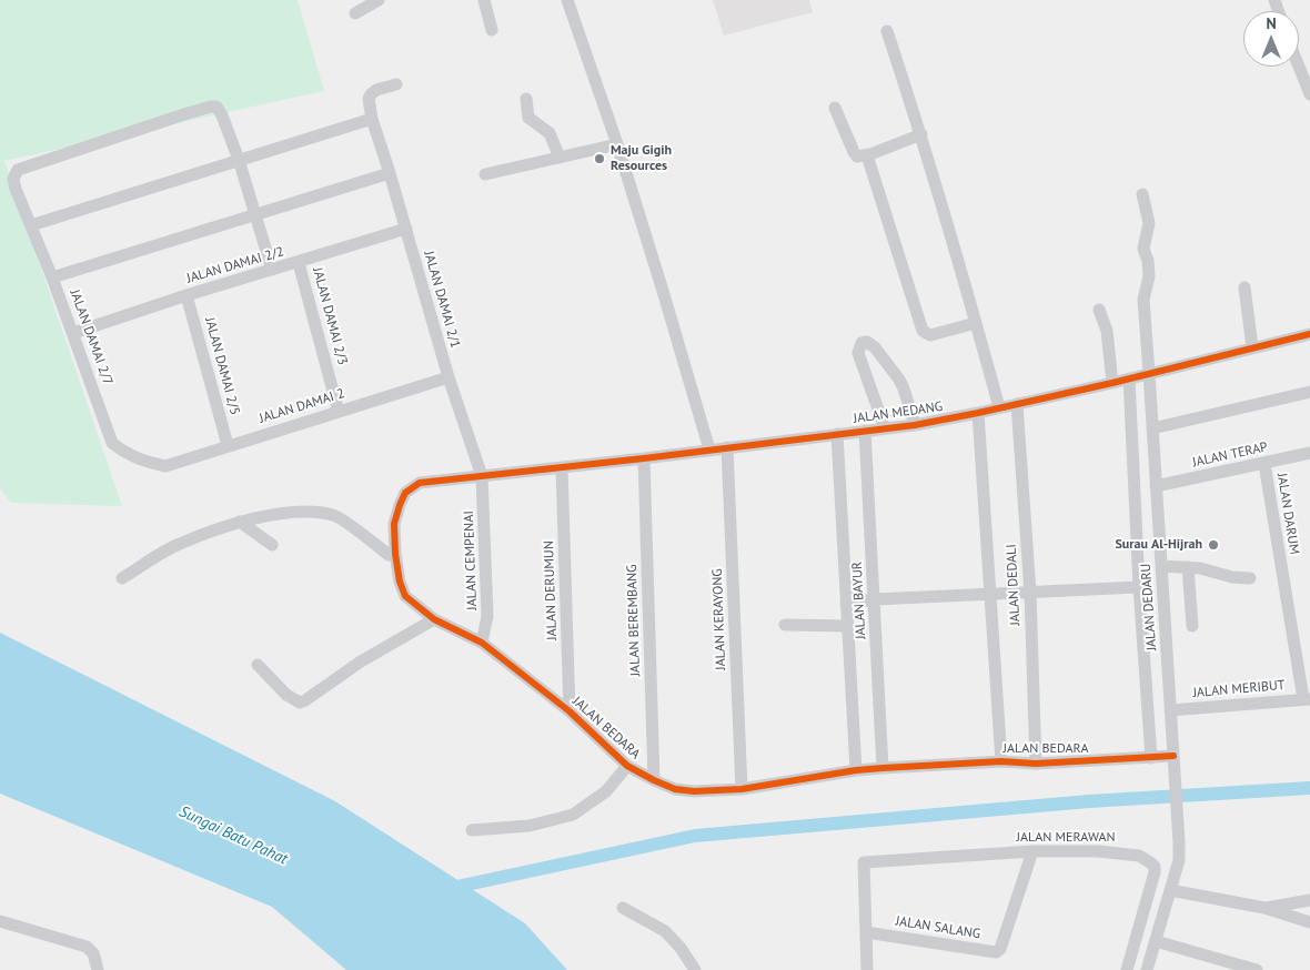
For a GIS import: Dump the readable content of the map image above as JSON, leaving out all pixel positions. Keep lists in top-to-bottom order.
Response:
{
  "streets": {
    "street": [
      "JALAN DAMAI 2/2",
      "JALAN DAMAI 2/1",
      "JALAN DAMAI 2/3",
      "JALAN DAMAI 2/7",
      "JALAN DAMAI 2/5",
      "JALAN DAMAI 2",
      "JALAN MEDANG",
      "JALAN TERAP",
      "JALAN DARUM",
      "JALAN CEMPENAI",
      "JALAN DEDALI",
      "JALAN DERUMUN",
      "JALAN BAYUR",
      "JALAN DEDARU",
      "JALAN KERAYONG",
      "JALAN BEREMBANG",
      "JALAN MERIBUT",
      "JALAN BEDARA",
      "JALAN MERAWAN",
      "JALAN SALANG"
    ]
  },
  "crossings": [
    ["JALAN DAMAI 2/2", "JALAN DAMAI 2/1"],
    ["JALAN DAMAI 2/2", "JALAN DAMAI 2/3"],
    ["JALAN DAMAI 2/2", "JALAN DAMAI 2/7"],
    ["JALAN DAMAI 2/2", "JALAN DAMAI 2/5"],
    ["JALAN DAMAI 2/1", "JALAN DAMAI 2"],
    ["JALAN DAMAI 2/1", "JALAN MEDANG"],
    ["JALAN DAMAI 2/1", "JALAN CEMPENAI"],
    ["JALAN DAMAI 2/1", "JALAN BEDARA"],
    ["JALAN DAMAI 2/3", "JALAN DAMAI 2"],
    ["JALAN DAMAI 2/7", "JALAN DAMAI 2"],
    ["JALAN DAMAI 2/5", "JALAN DAMAI 2"],
    ["JALAN MEDANG", "JALAN CEMPENAI"],
    ["JALAN MEDANG", "JALAN DEDALI"],
    ["JALAN MEDANG", "JALAN DERUMUN"],
    ["JALAN MEDANG", "JALAN BAYUR"],
    ["JALAN MEDANG", "JALAN DEDARU"],
    ["JALAN MEDANG", "JALAN KERAYONG"],
    ["JALAN MEDANG", "JALAN BEREMBANG"],
    ["JALAN MEDANG", "JALAN BEDARA"],
    ["JALAN TERAP", "JALAN DARUM"],
    ["JALAN TERAP", "JALAN DEDARU"],
    ["JALAN DARUM", "JALAN MERIBUT"],
    ["JALAN CEMPENAI", "JALAN BEDARA"],
    ["JALAN DEDALI", "JALAN BEDARA"],
    ["JALAN DERUMUN", "JALAN BEDARA"],
    ["JALAN BAYUR", "JALAN BEDARA"],
    ["JALAN DEDARU", "JALAN MERIBUT"],
    ["JALAN DEDARU", "JALAN BEDARA"],
    ["JALAN KERAYONG", "JALAN BEDARA"],
    ["JALAN BEREMBANG", "JALAN BEDARA"],
    ["JALAN MERAWAN", "JALAN SALANG"]
  ],
  "water": ["Sungai Batu Pahat"],
  "places": ["Maju Gigih Resources", "Surau Al-Hijrah"],
  "north": "top"
}
